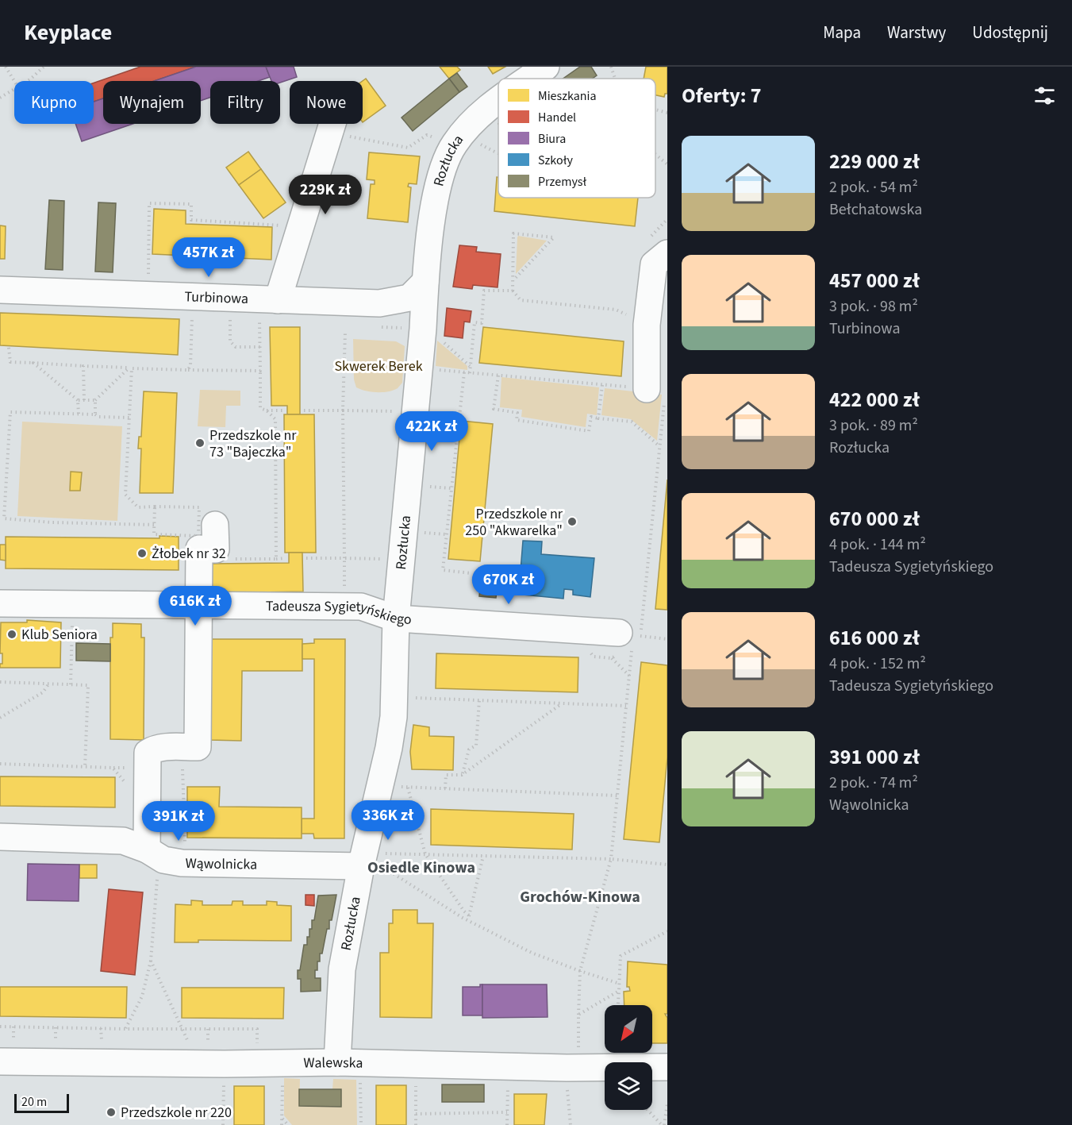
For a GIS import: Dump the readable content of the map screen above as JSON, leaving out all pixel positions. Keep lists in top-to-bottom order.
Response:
{
  "streets": {
    "street": [
      "Rozłucka",
      "Turbinowa",
      "Tadeusza Sygietyńskiego",
      "Wąwolnicka",
      "Walewska"
    ]
  },
  "crossings": [
    ["Rozłucka", "Turbinowa"],
    ["Rozłucka", "Tadeusza Sygietyńskiego"],
    ["Rozłucka", "Wąwolnicka"],
    ["Rozłucka", "Walewska"]
  ],
  "districts": ["Osiedle Kinowa", "Grochów-Kinowa"],
  "parks": ["Skwerek Berek"],
  "places": [
    "Przedszkole nr 73 \"Bajeczka\"",
    "Przedszkole nr 250 \"Akwarelka\"",
    "Żłobek nr 32",
    "Klub Seniora",
    "Przedszkole nr 220"
  ],
  "legend": [
    "Mieszkania",
    "Handel",
    "Biura",
    "Szkoły",
    "Przemysł"
  ],
  "scale_bar": "20 m",
  "north": "bottom left",
  "page": {
    "header": "Keyplace",
    "nav": ["Mapa", "Warstwy", "Udostępnij"],
    "heading": "Oferty: 7",
    "chip": [
      "Kupno",
      "Wynajem",
      "Filtry",
      "Nowe"
    ],
    "list": [
      {
        "name": "229 000 zł",
        "note": "2 pok. · 54 m² · Bełchatowska"
      },
      {
        "name": "457 000 zł",
        "note": "3 pok. · 98 m² · Turbinowa"
      },
      {
        "name": "422 000 zł",
        "note": "3 pok. · 89 m² · Rozłucka"
      },
      {
        "name": "670 000 zł",
        "note": "4 pok. · 144 m² · Tadeusza Sygietyńskiego"
      },
      {
        "name": "616 000 zł",
        "note": "4 pok. · 152 m² · Tadeusza Sygietyńskiego"
      },
      {
        "name": "391 000 zł",
        "note": "2 pok. · 74 m² · Wąwolnicka"
      }
    ],
    "price": [
      "229K zł",
      "457K zł",
      "422K zł",
      "670K zł",
      "616K zł",
      "336K zł",
      "391K zł"
    ],
    "scale": "20 m"
  }
}
